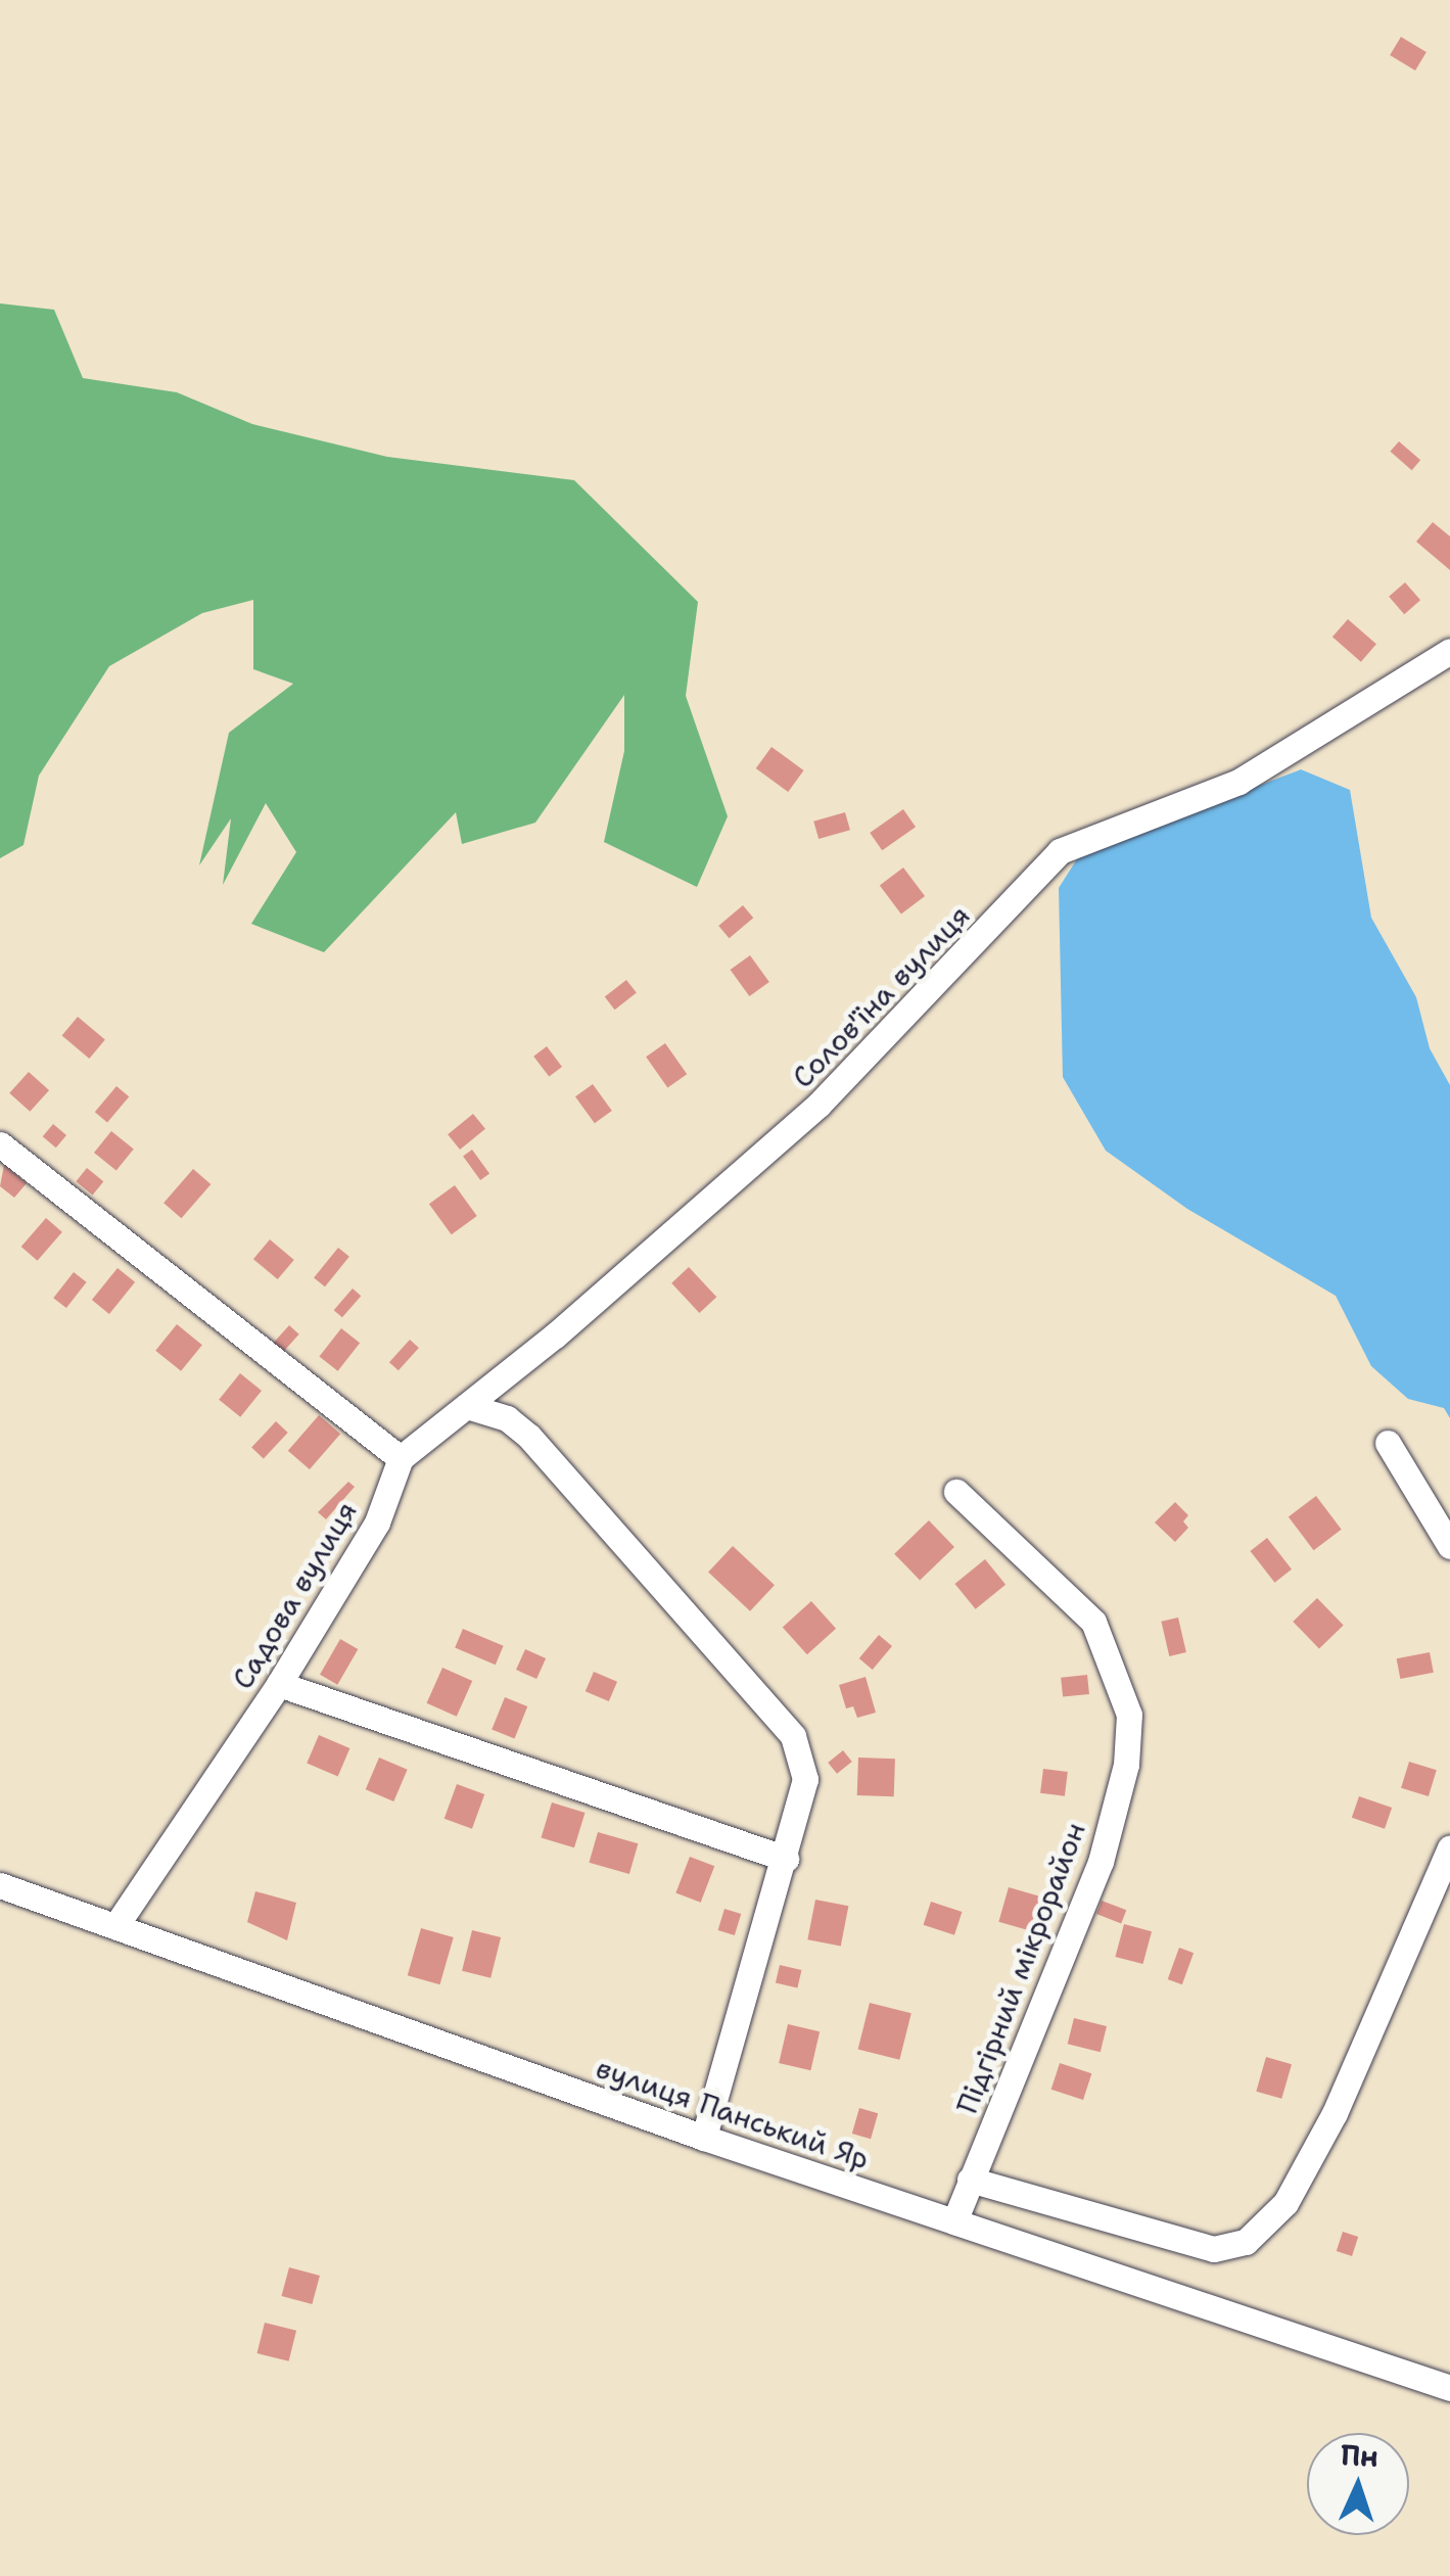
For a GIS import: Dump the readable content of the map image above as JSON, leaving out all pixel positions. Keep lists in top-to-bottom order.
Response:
{
  "streets": {
    "street": [
      "Солов'їна вулиця",
      "Садова вулиця",
      "Підгірний мікрорайон",
      "вулиця Панський Яр"
    ]
  },
  "crossings": [
    ["Солов'їна вулиця", "Садова вулиця"],
    ["Садова вулиця", "вулиця Панський Яр"],
    ["Підгірний мікрорайон", "вулиця Панський Яр"]
  ],
  "north": "top"
}
